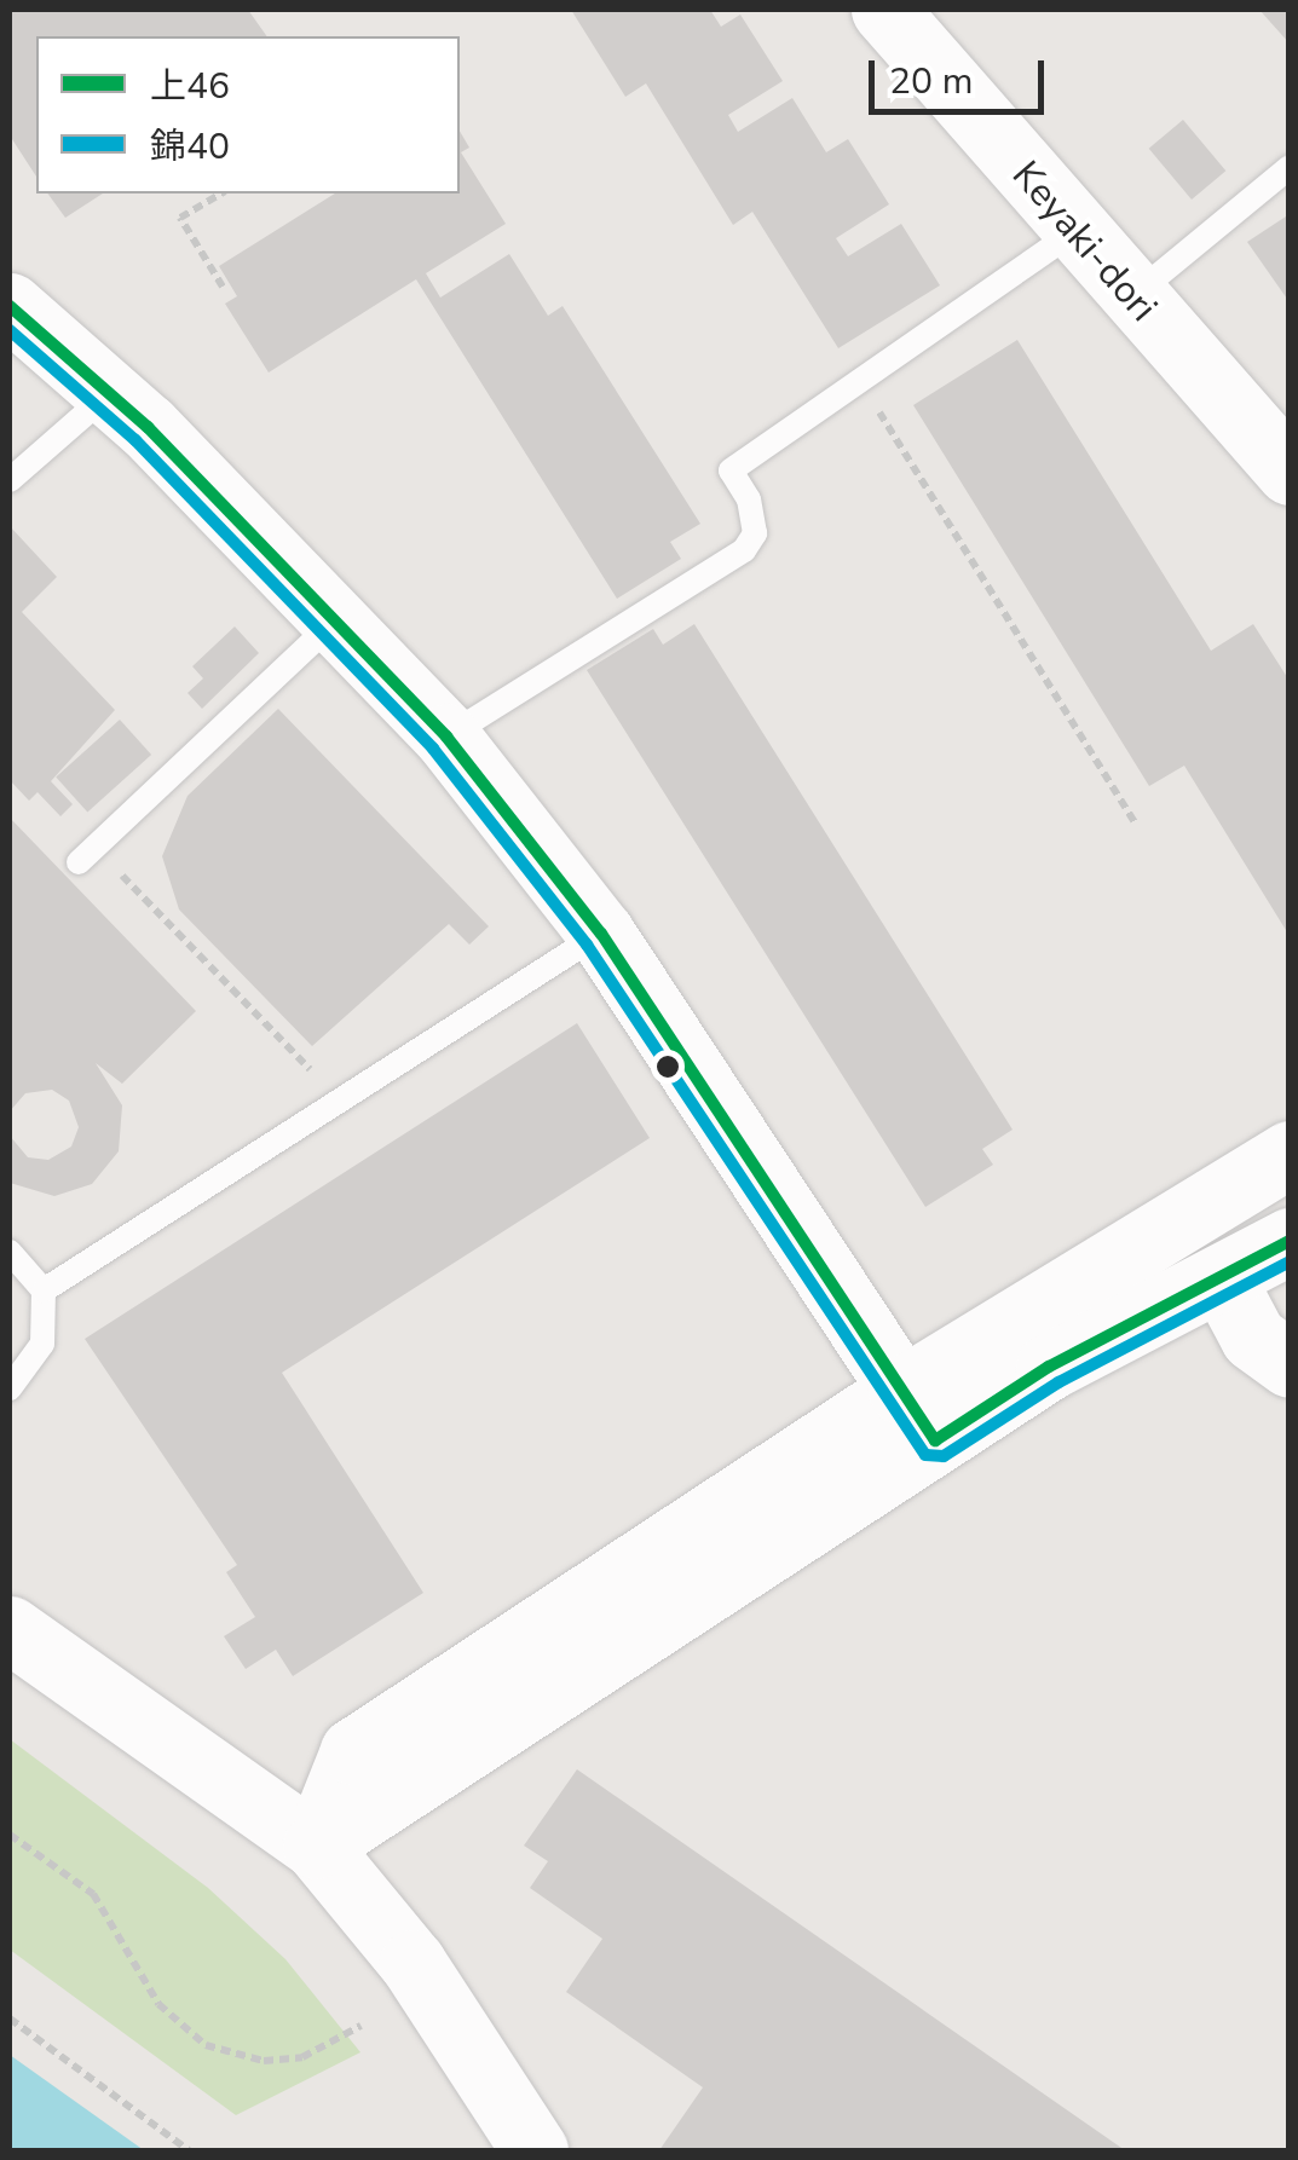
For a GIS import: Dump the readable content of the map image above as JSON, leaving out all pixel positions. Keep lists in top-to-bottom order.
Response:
{
  "streets": {
    "street": ["Keyaki-dori"]
  },
  "lines": ["transit line 上46", "transit line 錦40"],
  "legend": ["上46", "錦40"],
  "scale_bar": "20 m"
}
